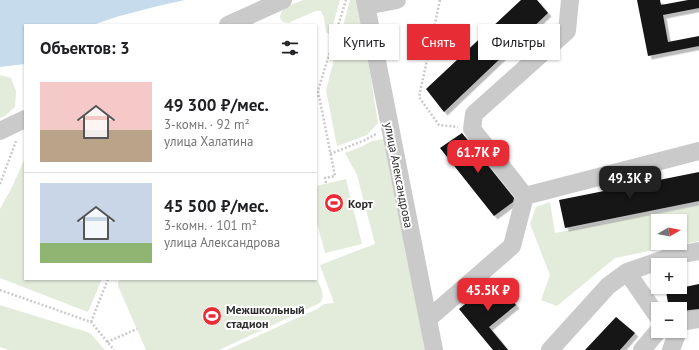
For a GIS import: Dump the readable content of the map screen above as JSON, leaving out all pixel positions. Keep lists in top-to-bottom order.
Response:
{
  "streets": {
    "street": ["улица Александрова"]
  },
  "places": {
    "sports": ["Корт", "Межшкольный стадион"]
  },
  "north": "right",
  "page": {
    "chip": ["Купить", "Снять", "Фильтры"],
    "heading": "Объектов: 3",
    "list": [
      {
        "name": "49 300 ₽/мес.",
        "note": "3-комн. · 92 m² · улица Халатина"
      },
      {
        "name": "45 500 ₽/мес.",
        "note": "3-комн. · 101 m² · улица Александрова"
      }
    ],
    "price": ["61.7K ₽", "49.3K ₽", "45.5K ₽"],
    "map_buttons": ["+", "−"]
  }
}
